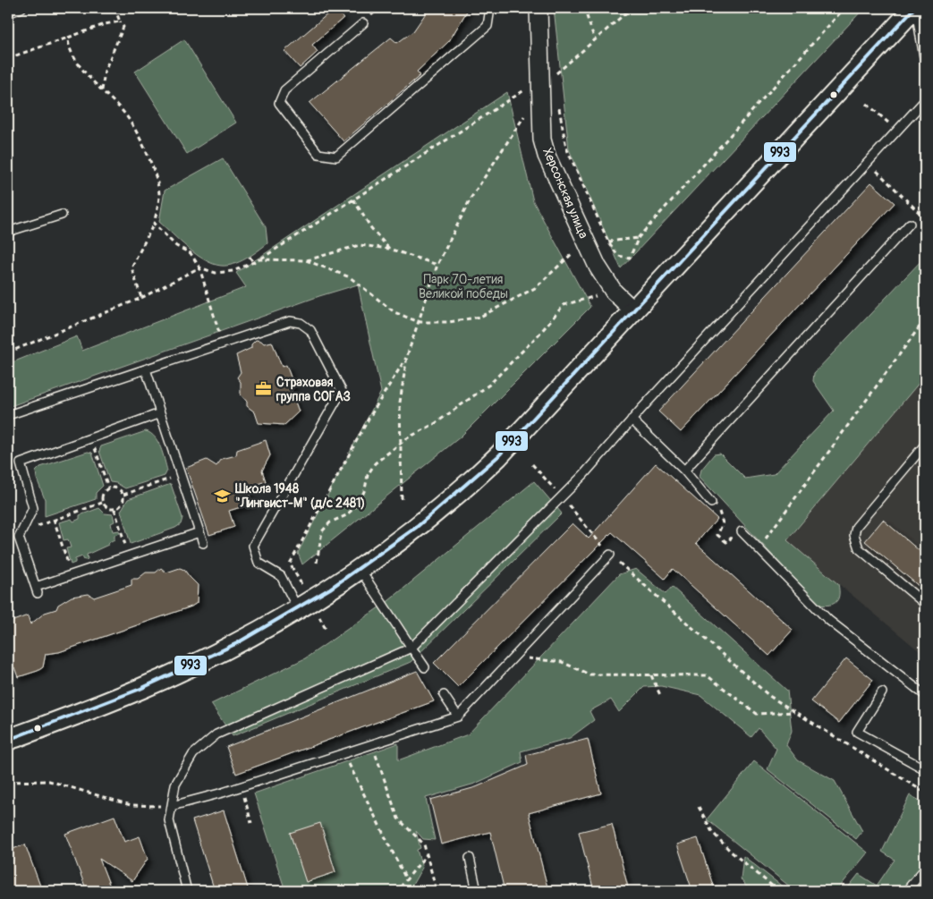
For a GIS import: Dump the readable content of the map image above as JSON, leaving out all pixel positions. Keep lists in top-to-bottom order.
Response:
{
  "streets": {
    "street": ["Херсонская улица"]
  },
  "parks": ["Парк 70-летия Великой победы"],
  "places": {
    "office": ["Страховая группа СОГАЗ"],
    "school or university": ["Школа 1948 \"Лингвист-М\" (д/с 2481)"]
  },
  "lines": ["transit line 993"]
}
